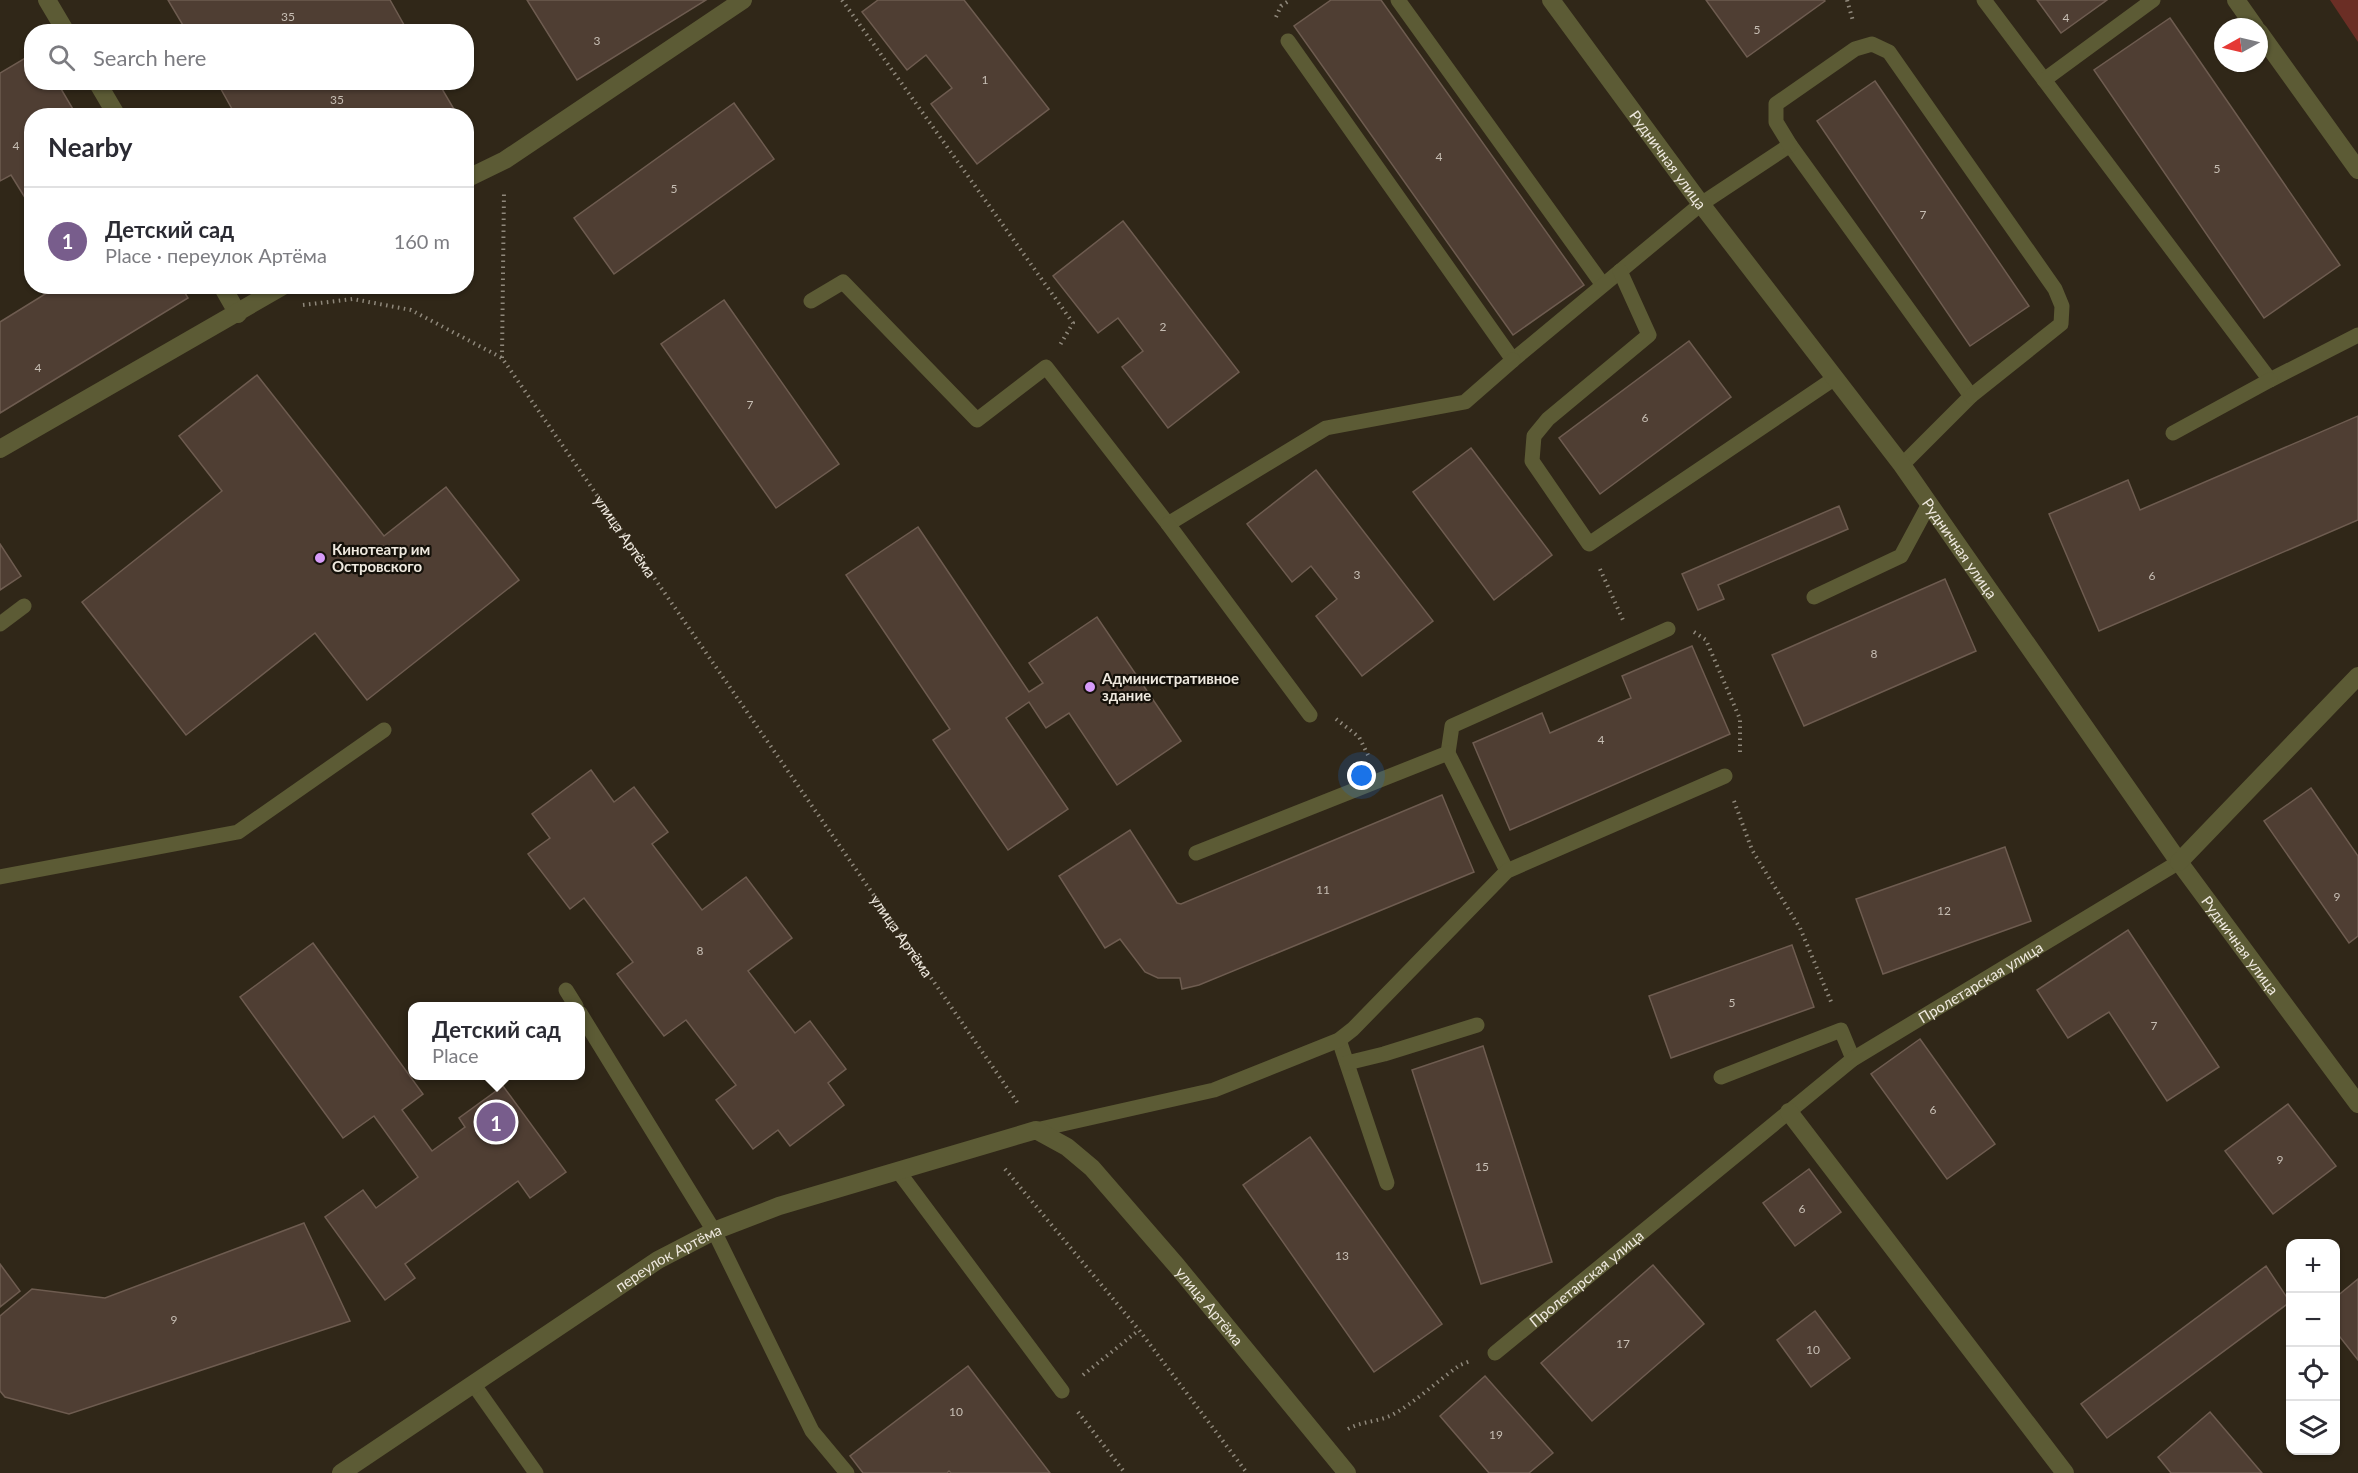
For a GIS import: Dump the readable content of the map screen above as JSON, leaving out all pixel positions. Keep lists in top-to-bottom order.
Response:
{
  "streets": {
    "street": ["Рудничная улица", "улица Артёма", "переулок Артёма"],
    "lane": ["Пролетарская улица"]
  },
  "crossings": [
    ["Рудничная улица", "Пролетарская улица"],
    ["улица Артёма", "переулок Артёма"]
  ],
  "places": ["Кинотеатр им Островского", "Административное здание"],
  "house_numbers": [
    "35",
    "4",
    "5",
    "3",
    "1",
    "35",
    "4",
    "4",
    "5",
    "5",
    "7",
    "2",
    "4",
    "7",
    "6",
    "3",
    "6",
    "8",
    "4",
    "11",
    "9",
    "12",
    "8",
    "5",
    "7",
    "6",
    "9",
    "15",
    "6",
    "13",
    "9",
    "17",
    "10",
    "10",
    "19"
  ],
  "north": "left",
  "page": {
    "search": "Search here",
    "heading": "Nearby",
    "list": [
      {
        "mark": "1",
        "name": "Детский сад",
        "note": "Place · переулок Артёма",
        "value": "160 m"
      }
    ],
    "popup": ["Детский сад", "Place"],
    "pins": "1",
    "map_buttons": ["+", "−"]
  }
}
